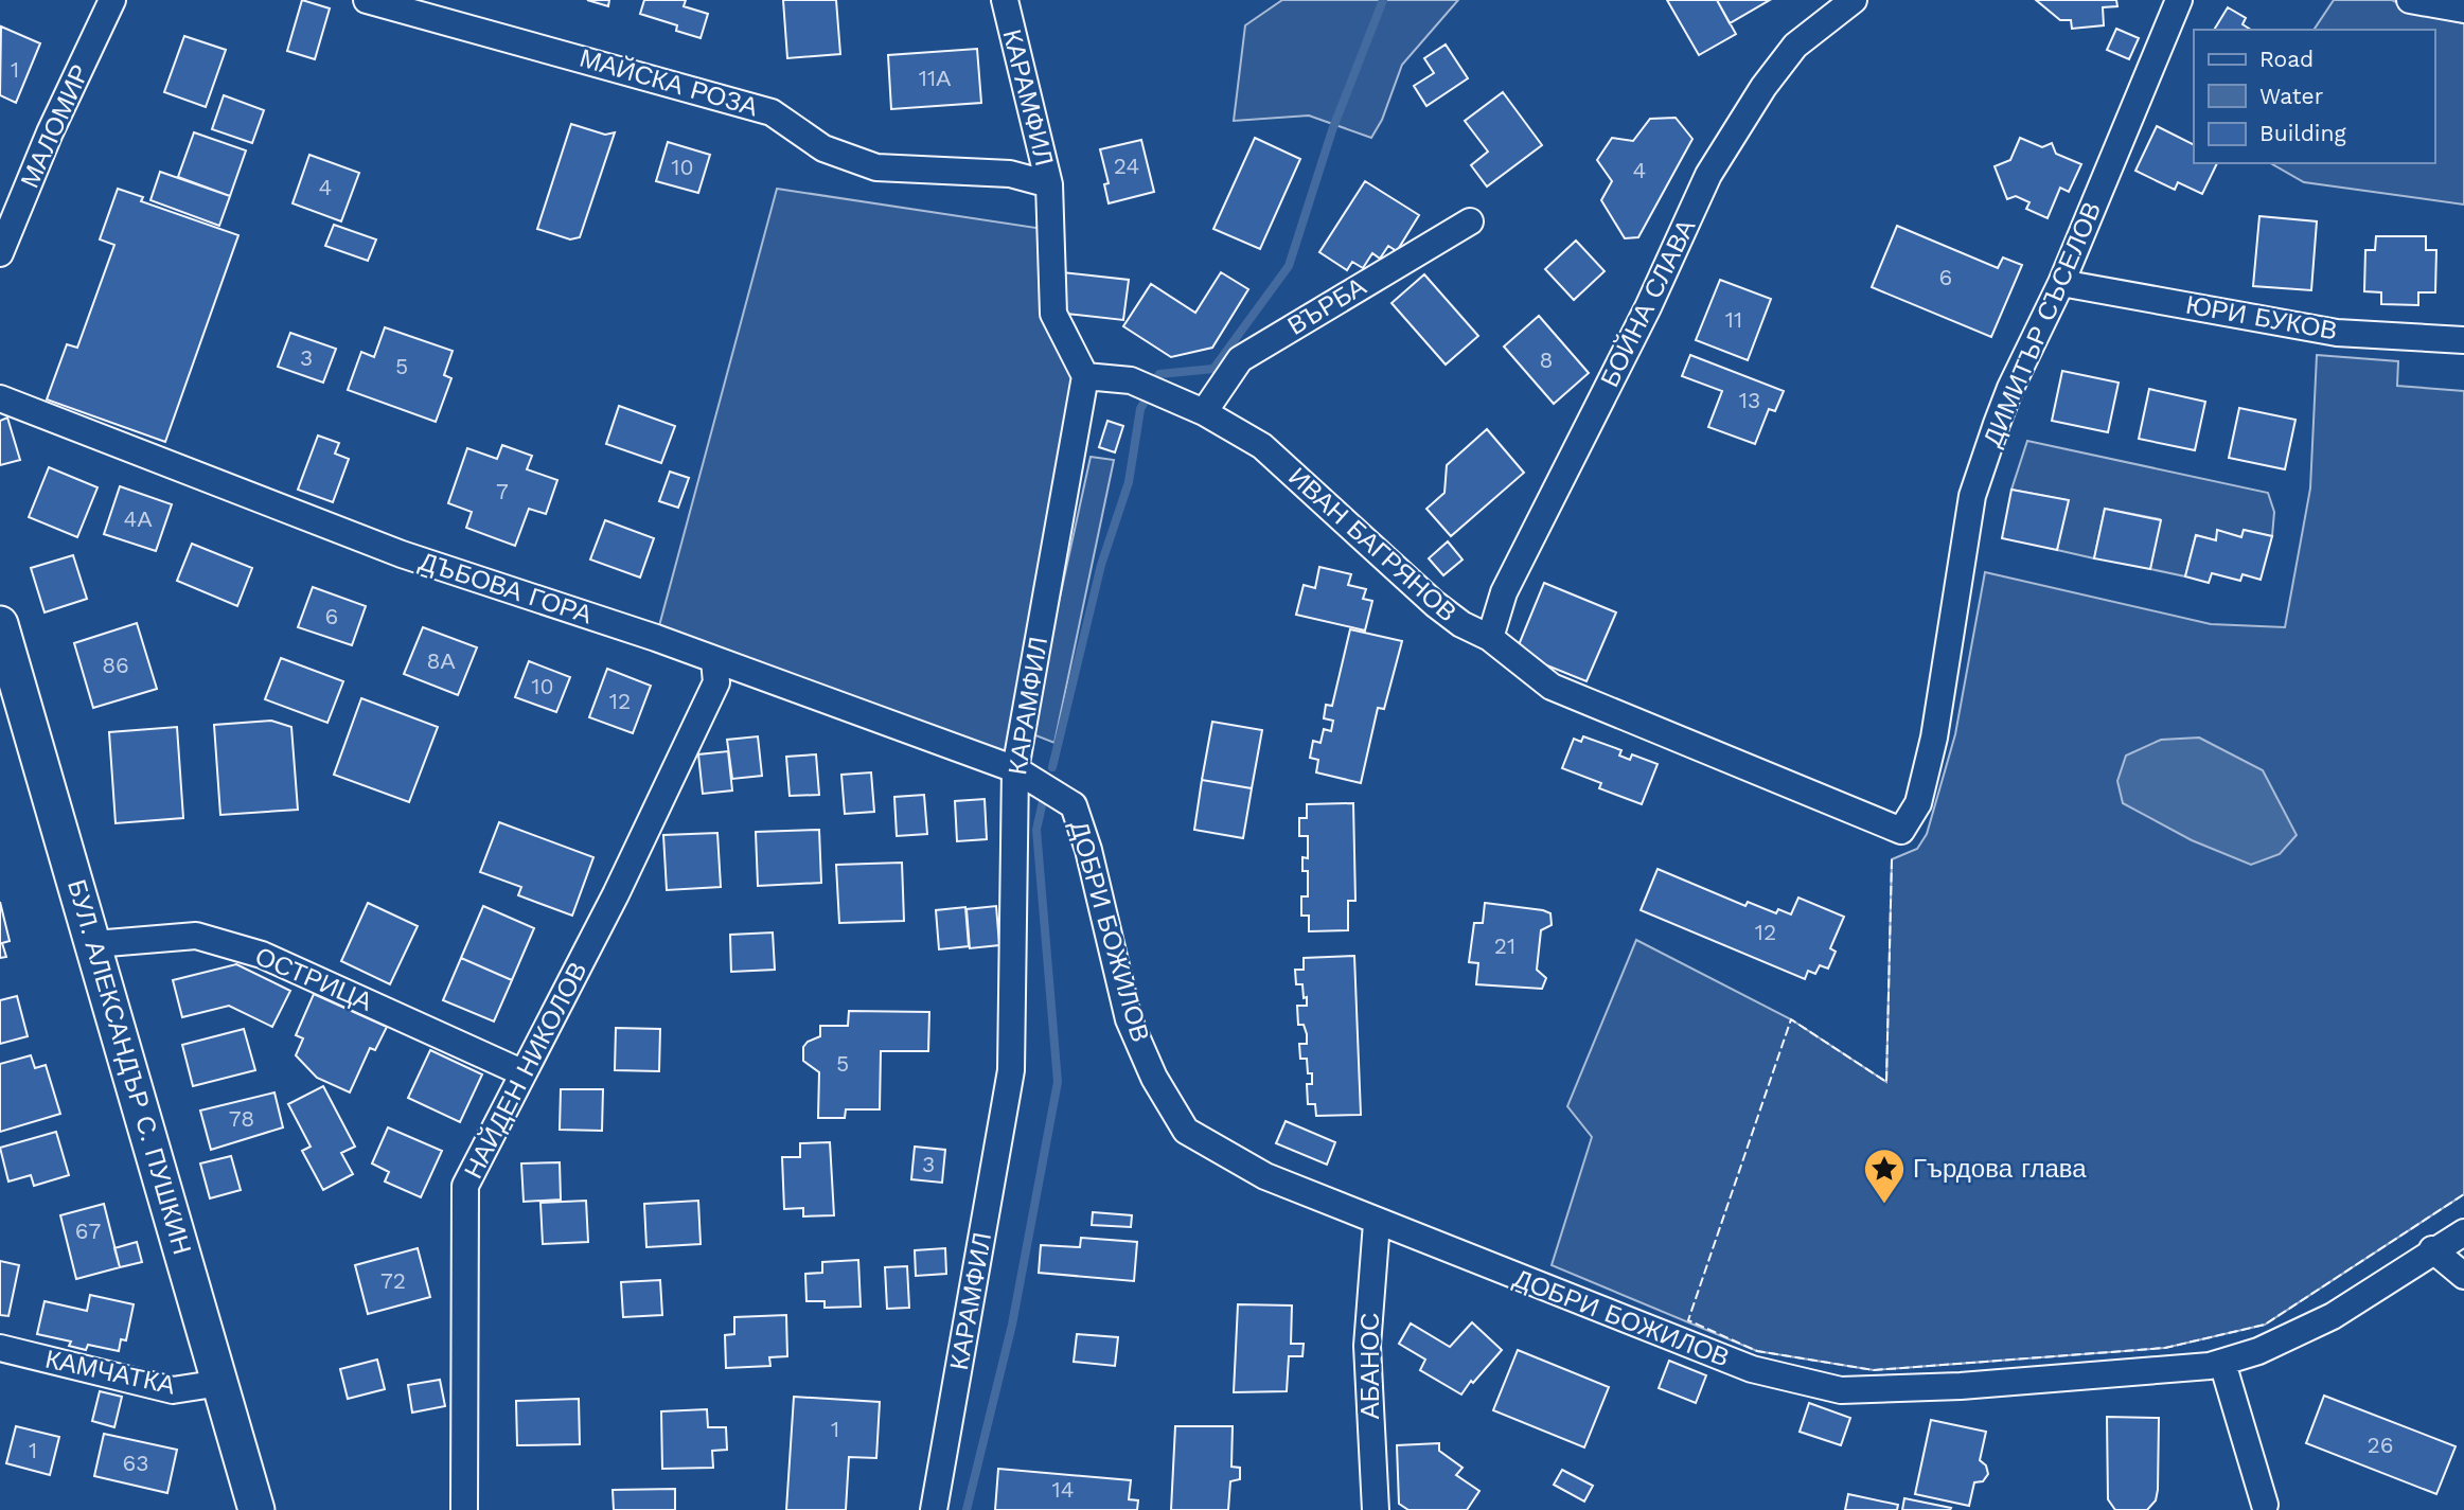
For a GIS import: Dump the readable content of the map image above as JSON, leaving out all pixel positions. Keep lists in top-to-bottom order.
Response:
{
  "streets": {
    "main road": ["БУЛ. АЛЕКСАНДЪР С. ПУШКИН"],
    "street": [
      "МАЙСКА РОЗА",
      "КАРАМФИЛ",
      "МАЛОМИР",
      "БОЙНА СЛАВА",
      "ВЪРБА",
      "ЮРИ БУКОВ",
      "ДИМИТЪР СЪСЕЛОВ",
      "ИВАН БАГРЯНОВ",
      "ДЪБОВА ГОРА",
      "ДОБРИ БОЖИЛОВ",
      "ОСТРИЦА",
      "НАЙДЕН НИКОЛОВ",
      "АБАНОС",
      "КАМЧАТКА"
    ]
  },
  "crossings": [
    ["МАЙСКА РОЗА", "КАРАМФИЛ"],
    ["КАРАМФИЛ", "ИВАН БАГРЯНОВ"],
    ["КАРАМФИЛ", "ДЪБОВА ГОРА"],
    ["КАРАМФИЛ", "ДОБРИ БОЖИЛОВ"],
    ["БОЙНА СЛАВА", "ИВАН БАГРЯНОВ"],
    ["ВЪРБА", "ИВАН БАГРЯНОВ"],
    ["ЮРИ БУКОВ", "ДИМИТЪР СЪСЕЛОВ"],
    ["ДИМИТЪР СЪСЕЛОВ", "ИВАН БАГРЯНОВ"],
    ["ДЪБОВА ГОРА", "ДОБРИ БОЖИЛОВ"],
    ["ДЪБОВА ГОРА", "НАЙДЕН НИКОЛОВ"],
    ["ДОБРИ БОЖИЛОВ", "АБАНОС"],
    ["ОСТРИЦА", "БУЛ. АЛЕКСАНДЪР С. ПУШКИН"],
    ["ОСТРИЦА", "НАЙДЕН НИКОЛОВ"],
    ["БУЛ. АЛЕКСАНДЪР С. ПУШКИН", "КАМЧАТКА"]
  ],
  "places": {
    "place": ["Гърдова глава"]
  },
  "house_numbers": [
    "1",
    "11А",
    "24",
    "10",
    "4",
    "4",
    "6",
    "11",
    "3",
    "8",
    "5",
    "13",
    "7",
    "4А",
    "6",
    "8А",
    "86",
    "10",
    "12",
    "12",
    "21",
    "5",
    "78",
    "3",
    "67",
    "72",
    "1",
    "26",
    "1",
    "63",
    "14"
  ],
  "legend": ["Road", "Water", "Building"]
}
